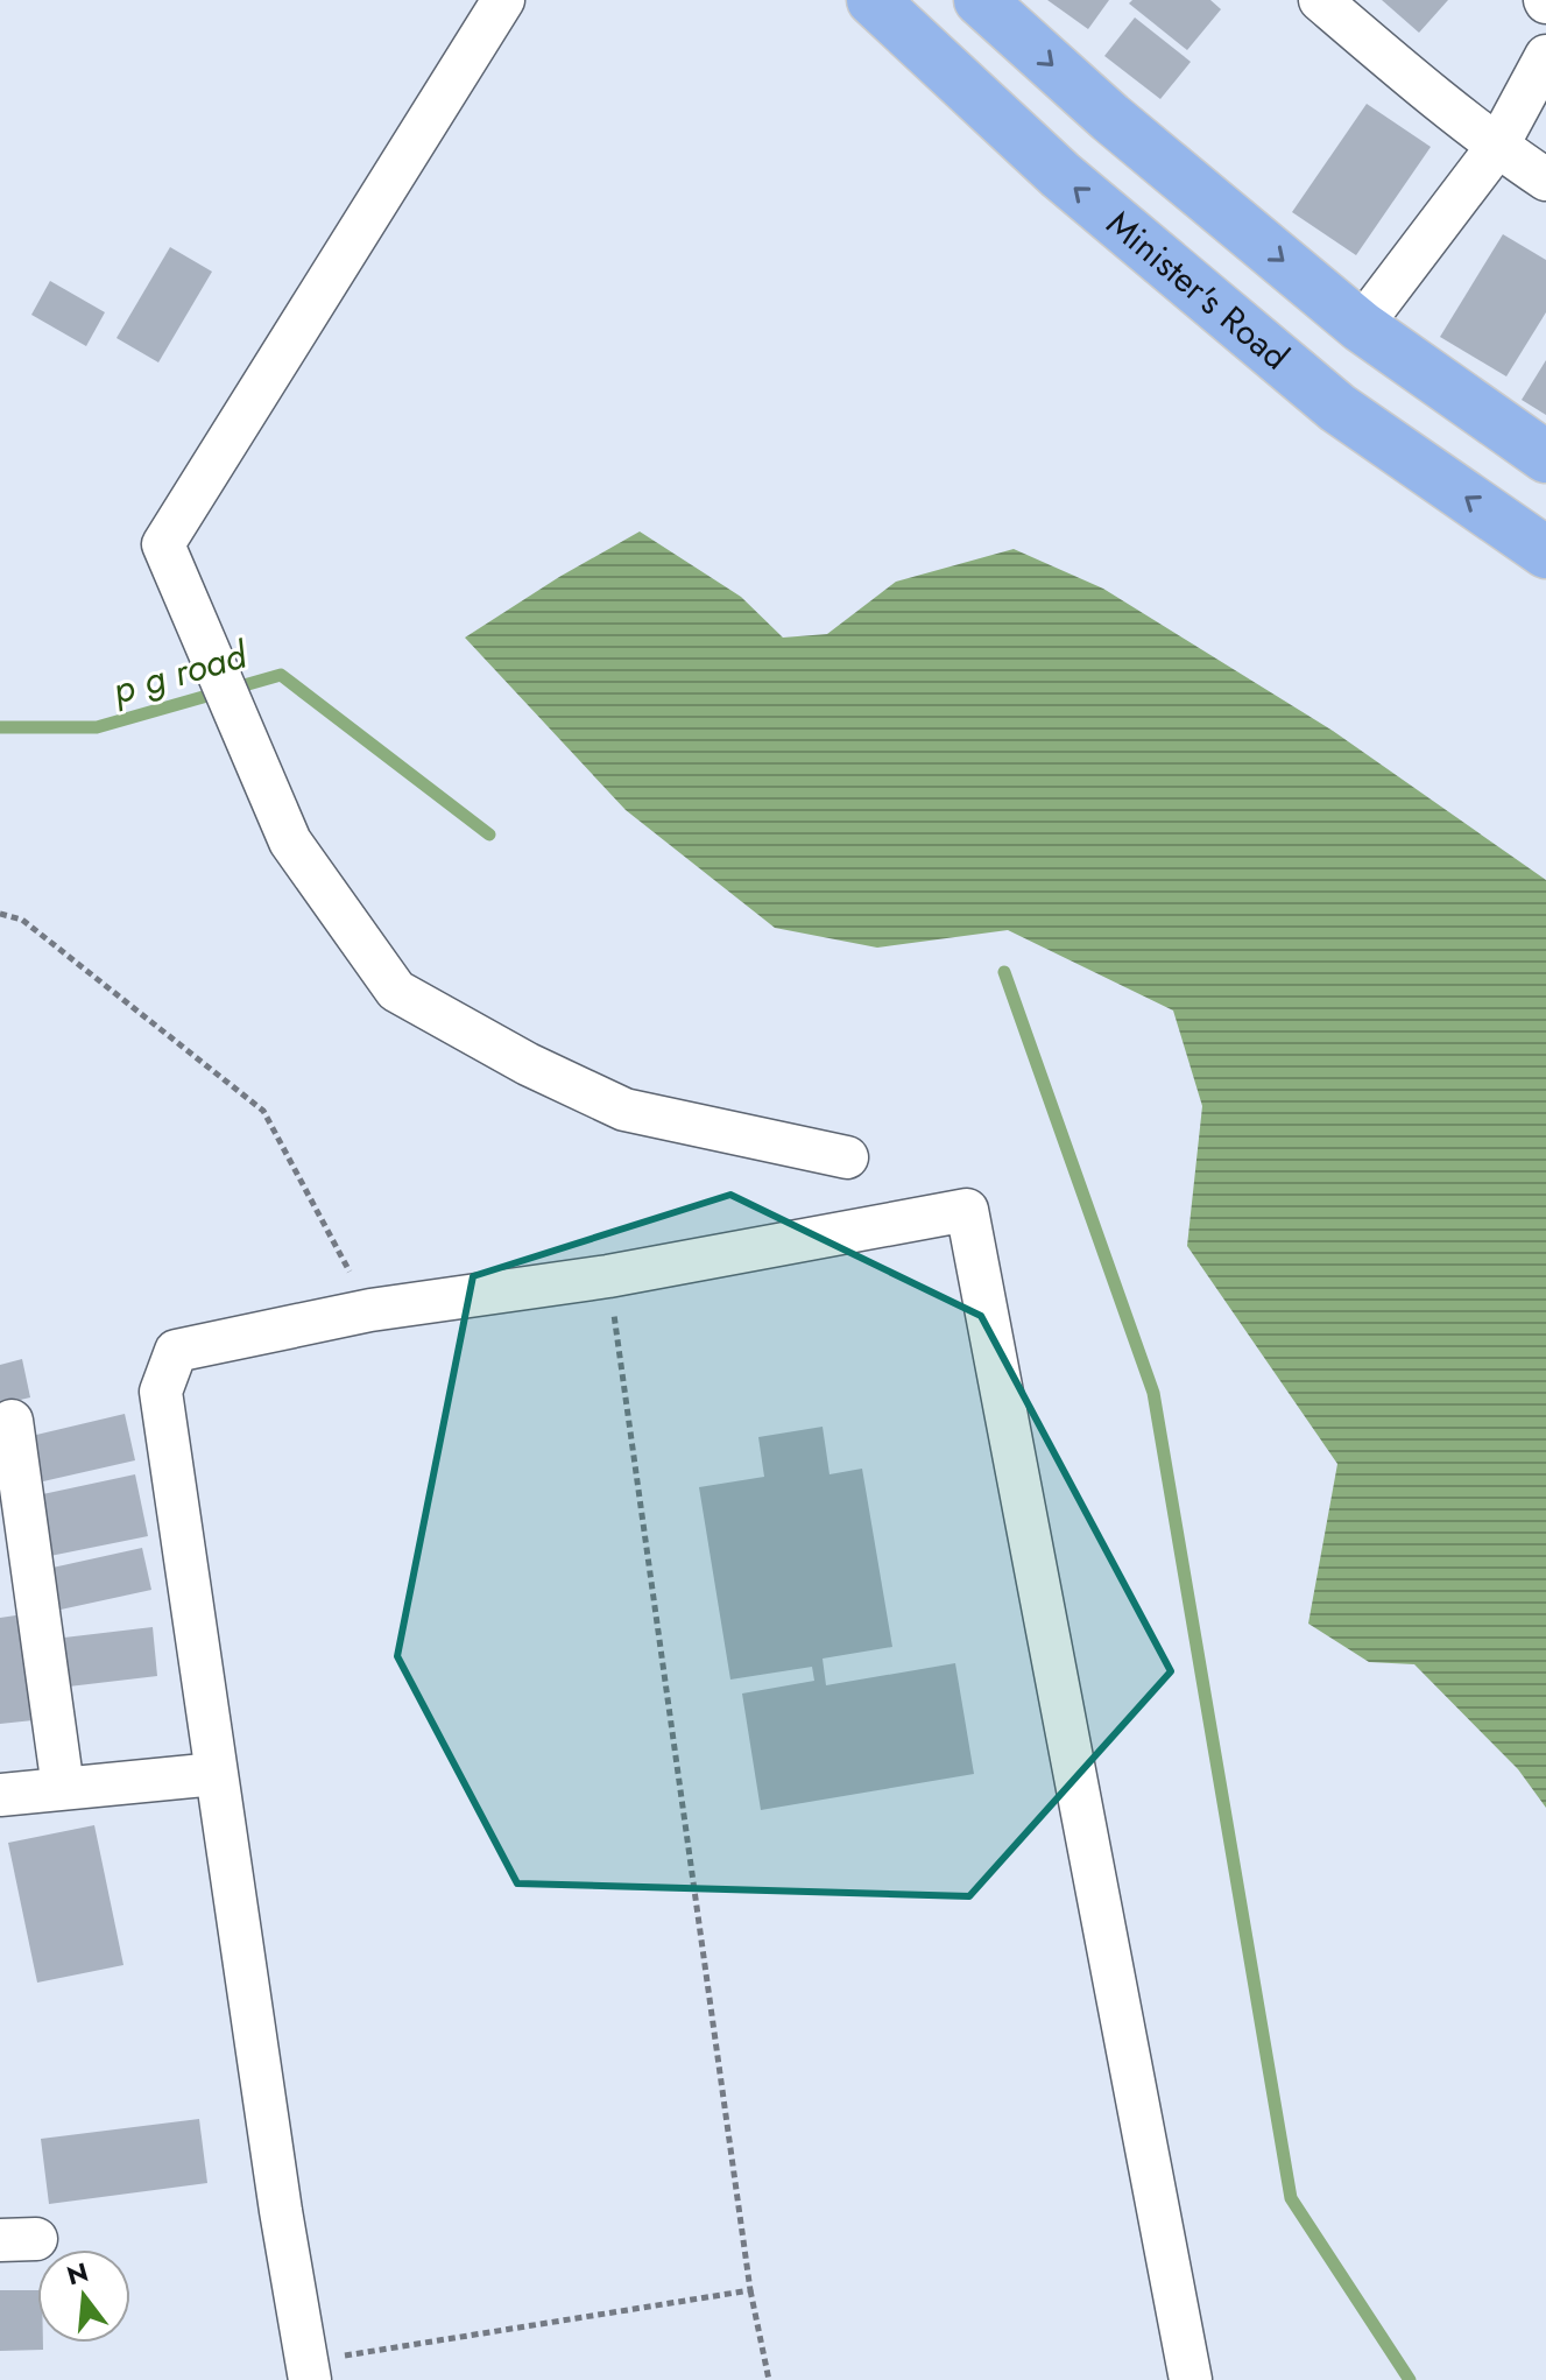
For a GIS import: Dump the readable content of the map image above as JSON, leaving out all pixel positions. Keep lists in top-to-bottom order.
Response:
{
  "streets": {
    "main road": ["Minister's Road"]
  },
  "water": ["p g road"],
  "north": "top"
}
